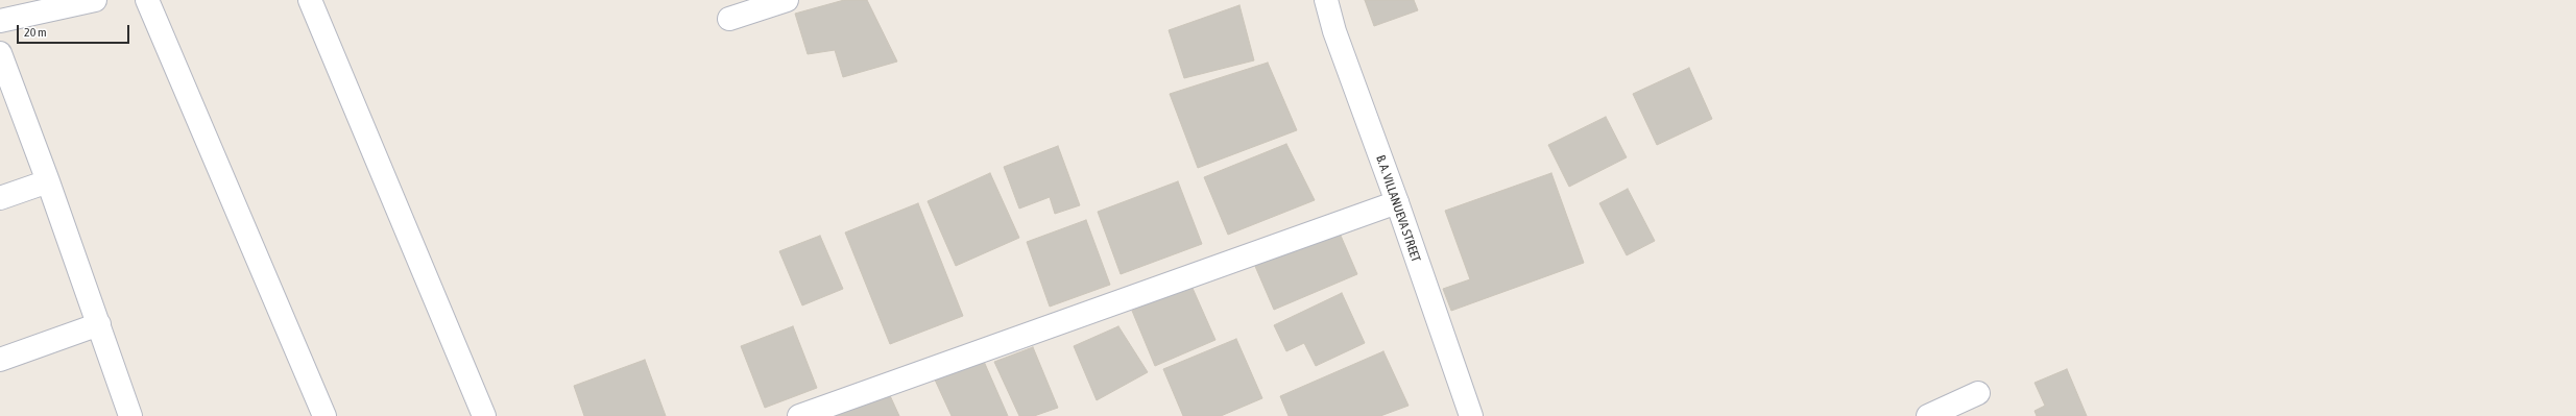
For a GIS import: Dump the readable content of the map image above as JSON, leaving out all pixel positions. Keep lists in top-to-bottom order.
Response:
{
  "streets": {
    "street": ["B. A. VILLANUEVA STREET"]
  },
  "scale_bar": "20 m"
}
